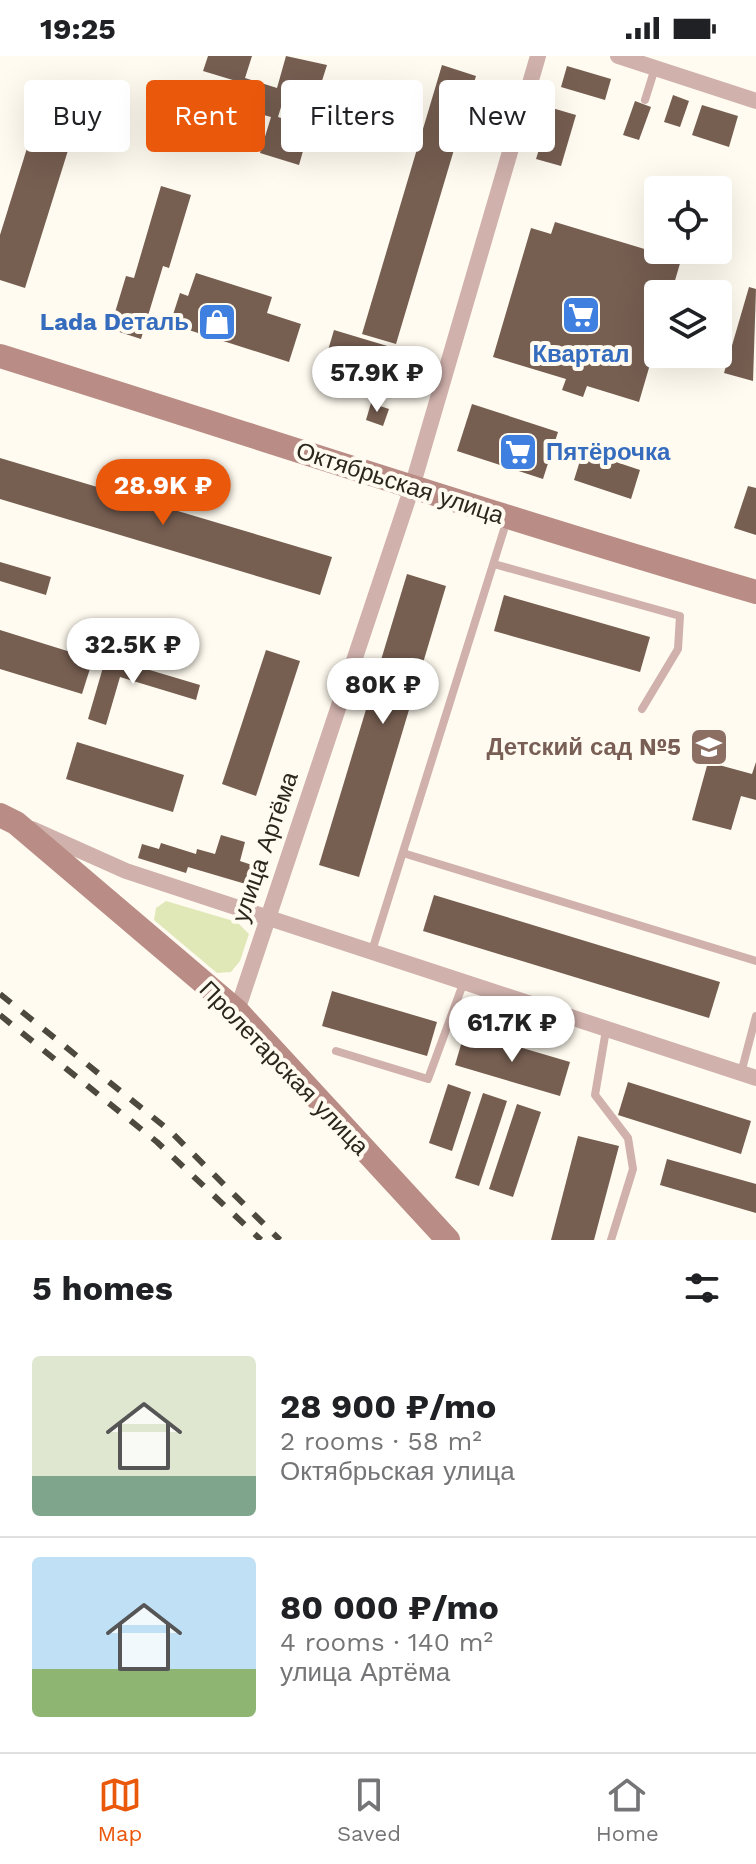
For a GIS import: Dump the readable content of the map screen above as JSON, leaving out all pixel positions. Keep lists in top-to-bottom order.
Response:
{
  "streets": {
    "street": ["Октябрьская улица", "улица Артёма", "Пролетарская улица"]
  },
  "crossings": [
    ["Октябрьская улица", "улица Артёма"],
    ["улица Артёма", "Пролетарская улица"]
  ],
  "places": {
    "supermarket": ["Квартал", "Пятёрочка"],
    "shop": ["Lada Dеталь"],
    "school or university": ["Детский сад №5"]
  },
  "page": {
    "status": "19:25",
    "chip": [
      "Buy",
      "Rent",
      "Filters",
      "New"
    ],
    "price": [
      "57.9K ₽",
      "28.9K ₽",
      "32.5K ₽",
      "80K ₽",
      "61.7K ₽"
    ],
    "heading": "5 homes",
    "list": [
      {
        "name": "28 900 ₽/mo",
        "note": "2 rooms · 58 m² · Октябрьская улица"
      },
      {
        "name": "80 000 ₽/mo",
        "note": "4 rooms · 140 m² · улица Артёма"
      }
    ],
    "tabs": ["Map", "Saved", "Home"]
  }
}
